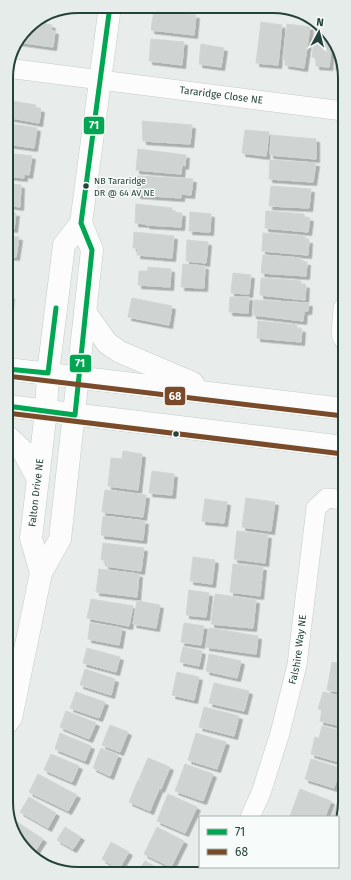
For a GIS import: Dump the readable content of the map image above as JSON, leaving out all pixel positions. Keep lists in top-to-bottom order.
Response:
{
  "streets": {
    "street": ["Tararidge Close NE", "Falton Drive NE", "Falshire Way NE"]
  },
  "places": ["NB Tararidge DR @ 64 AV NE"],
  "lines": ["transit line 71", "transit line 68"],
  "legend": ["71", "68"],
  "north": "top"
}
